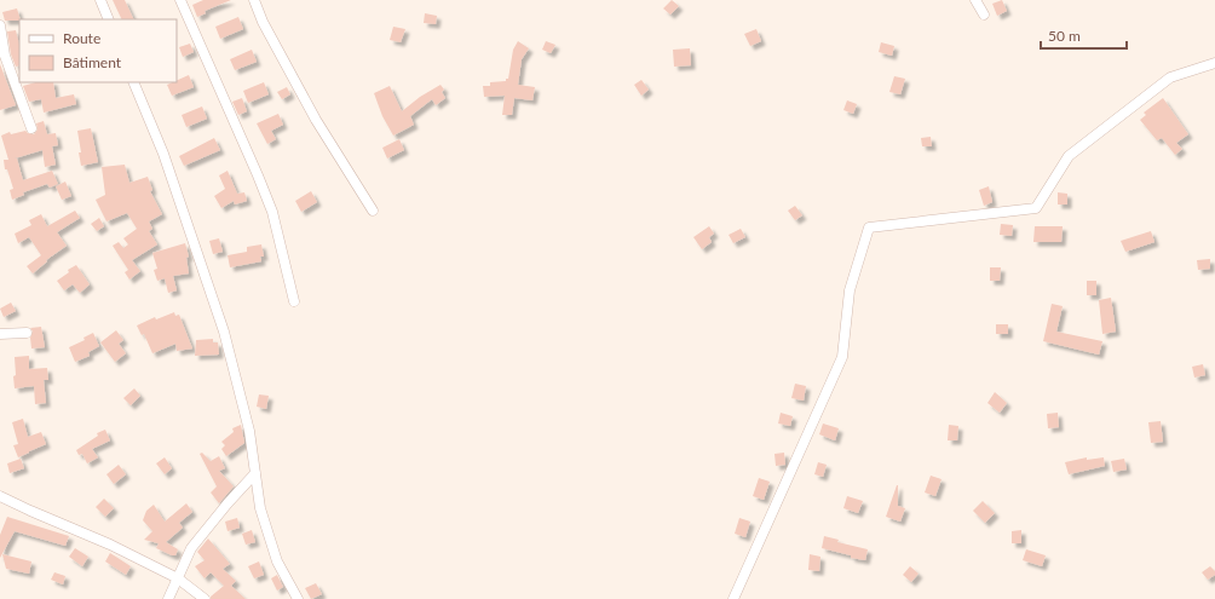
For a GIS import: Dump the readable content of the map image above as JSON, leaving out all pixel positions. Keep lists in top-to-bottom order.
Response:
{
  "legend": ["Route", "Bâtiment"],
  "scale_bar": "50 m"
}
